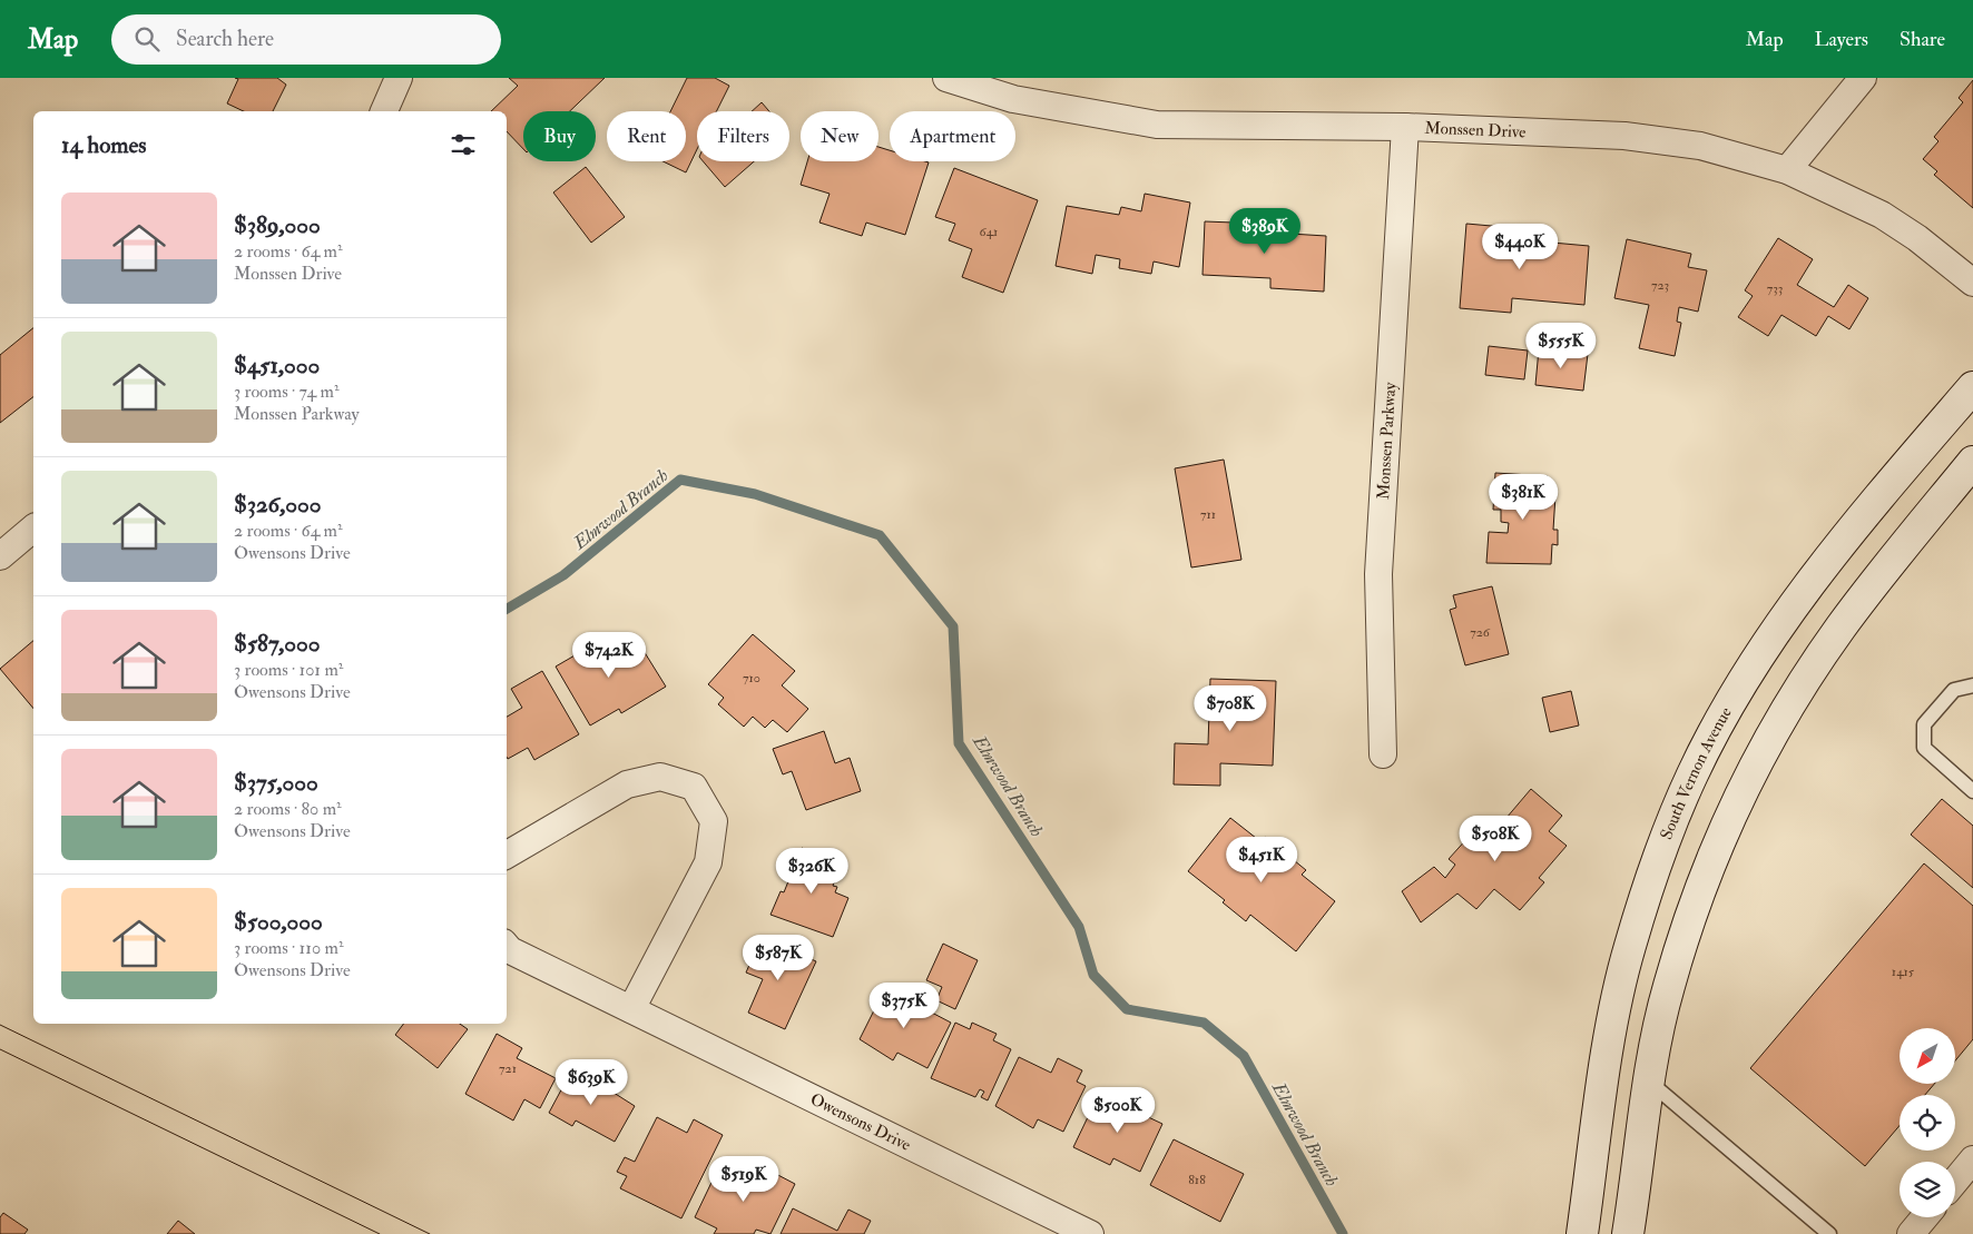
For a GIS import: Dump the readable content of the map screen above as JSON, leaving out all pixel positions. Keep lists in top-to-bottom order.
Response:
{
  "streets": {
    "main road": ["South Vernon Avenue"],
    "street": ["Monssen Drive", "Monssen Parkway", "Owensons Drive"]
  },
  "crossings": [
    ["Monssen Drive", "Monssen Parkway"]
  ],
  "water": ["Elmwood Branch"],
  "house_numbers": [
    "641",
    "723",
    "733",
    "711",
    "726",
    "710",
    "1415",
    "721",
    "818"
  ],
  "north": "bottom left",
  "page": {
    "header": "Map",
    "search": "Search here",
    "nav": ["Map", "Layers", "Share"],
    "chip": [
      "Buy",
      "Rent",
      "Filters",
      "New",
      "Apartment"
    ],
    "heading": "14 homes",
    "list": [
      {
        "name": "$389,000",
        "note": "2 rooms · 64 m² · Monssen Drive"
      },
      {
        "name": "$451,000",
        "note": "3 rooms · 74 m² · Monssen Parkway"
      },
      {
        "name": "$326,000",
        "note": "2 rooms · 64 m² · Owensons Drive"
      },
      {
        "name": "$587,000",
        "note": "3 rooms · 101 m² · Owensons Drive"
      },
      {
        "name": "$375,000",
        "note": "2 rooms · 80 m² · Owensons Drive"
      },
      {
        "name": "$500,000",
        "note": "3 rooms · 110 m² · Owensons Drive"
      }
    ],
    "price": [
      "$389K",
      "$440K",
      "$555K",
      "$381K",
      "$742K",
      "$708K",
      "$508K",
      "$451K",
      "$326K",
      "$587K",
      "$375K",
      "$639K",
      "$500K",
      "$519K"
    ]
  }
}
